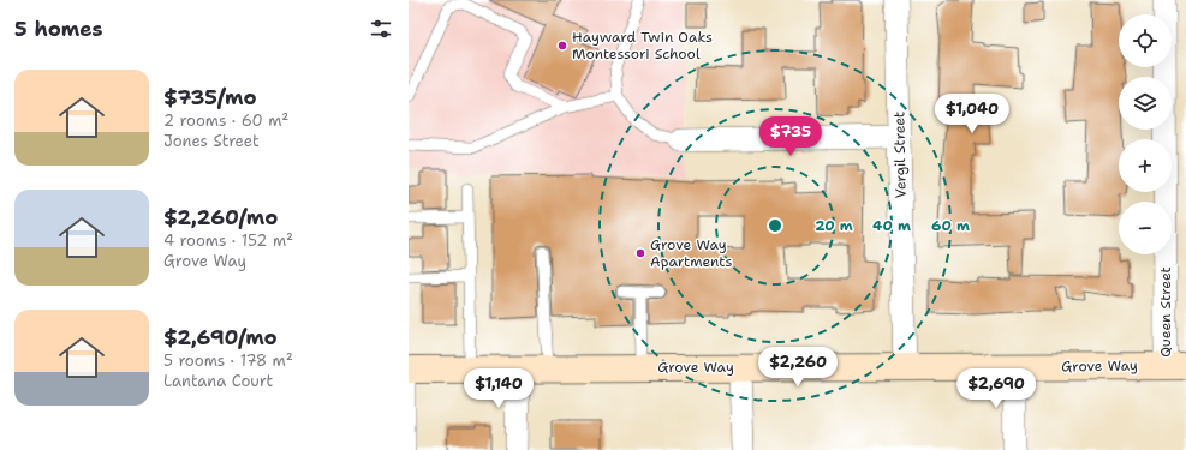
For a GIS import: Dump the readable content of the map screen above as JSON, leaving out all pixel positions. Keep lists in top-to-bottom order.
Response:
{
  "streets": {
    "main road": ["Grove Way"],
    "street": ["Vergil Street", "Queen Street"]
  },
  "crossings": [
    ["Vergil Street", "Grove Way"],
    ["Queen Street", "Grove Way"]
  ],
  "places": ["Hayward Twin Oaks Montessori School", "Grove Way Apartments"],
  "page": {
    "heading": "5 homes",
    "map_buttons": ["+", "−"],
    "list": [
      {
        "name": "$735/mo",
        "note": "2 rooms · 60 m² · Jones Street"
      },
      {
        "name": "$2,260/mo",
        "note": "4 rooms · 152 m² · Grove Way"
      },
      {
        "name": "$2,690/mo",
        "note": "5 rooms · 178 m² · Lantana Court"
      }
    ],
    "price": [
      "$1,040",
      "$735",
      "$2,260",
      "$1,140",
      "$2,690"
    ]
  },
  "rings": ["20 m", "40 m", "60 m"]
}
